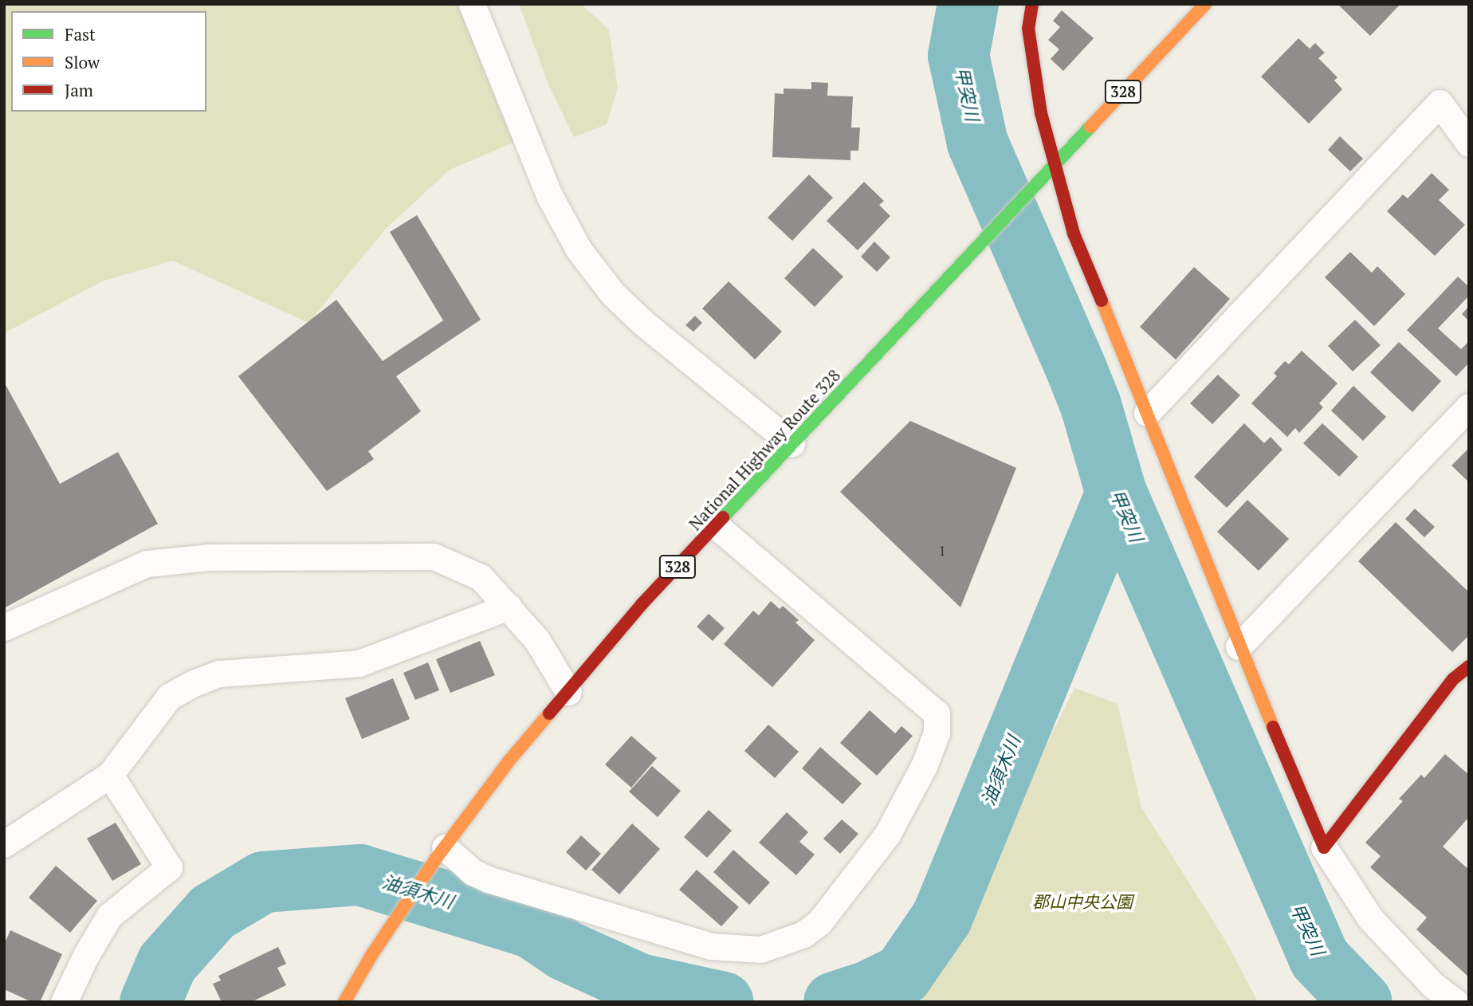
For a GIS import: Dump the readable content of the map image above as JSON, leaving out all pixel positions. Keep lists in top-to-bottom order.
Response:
{
  "streets": {
    "main road": ["328", "National Highway Route 328"]
  },
  "water": ["甲突川", "油須木川"],
  "parks": ["郡山中央公園"],
  "house_numbers": ["1"],
  "legend": ["Fast", "Slow", "Jam"]
}
